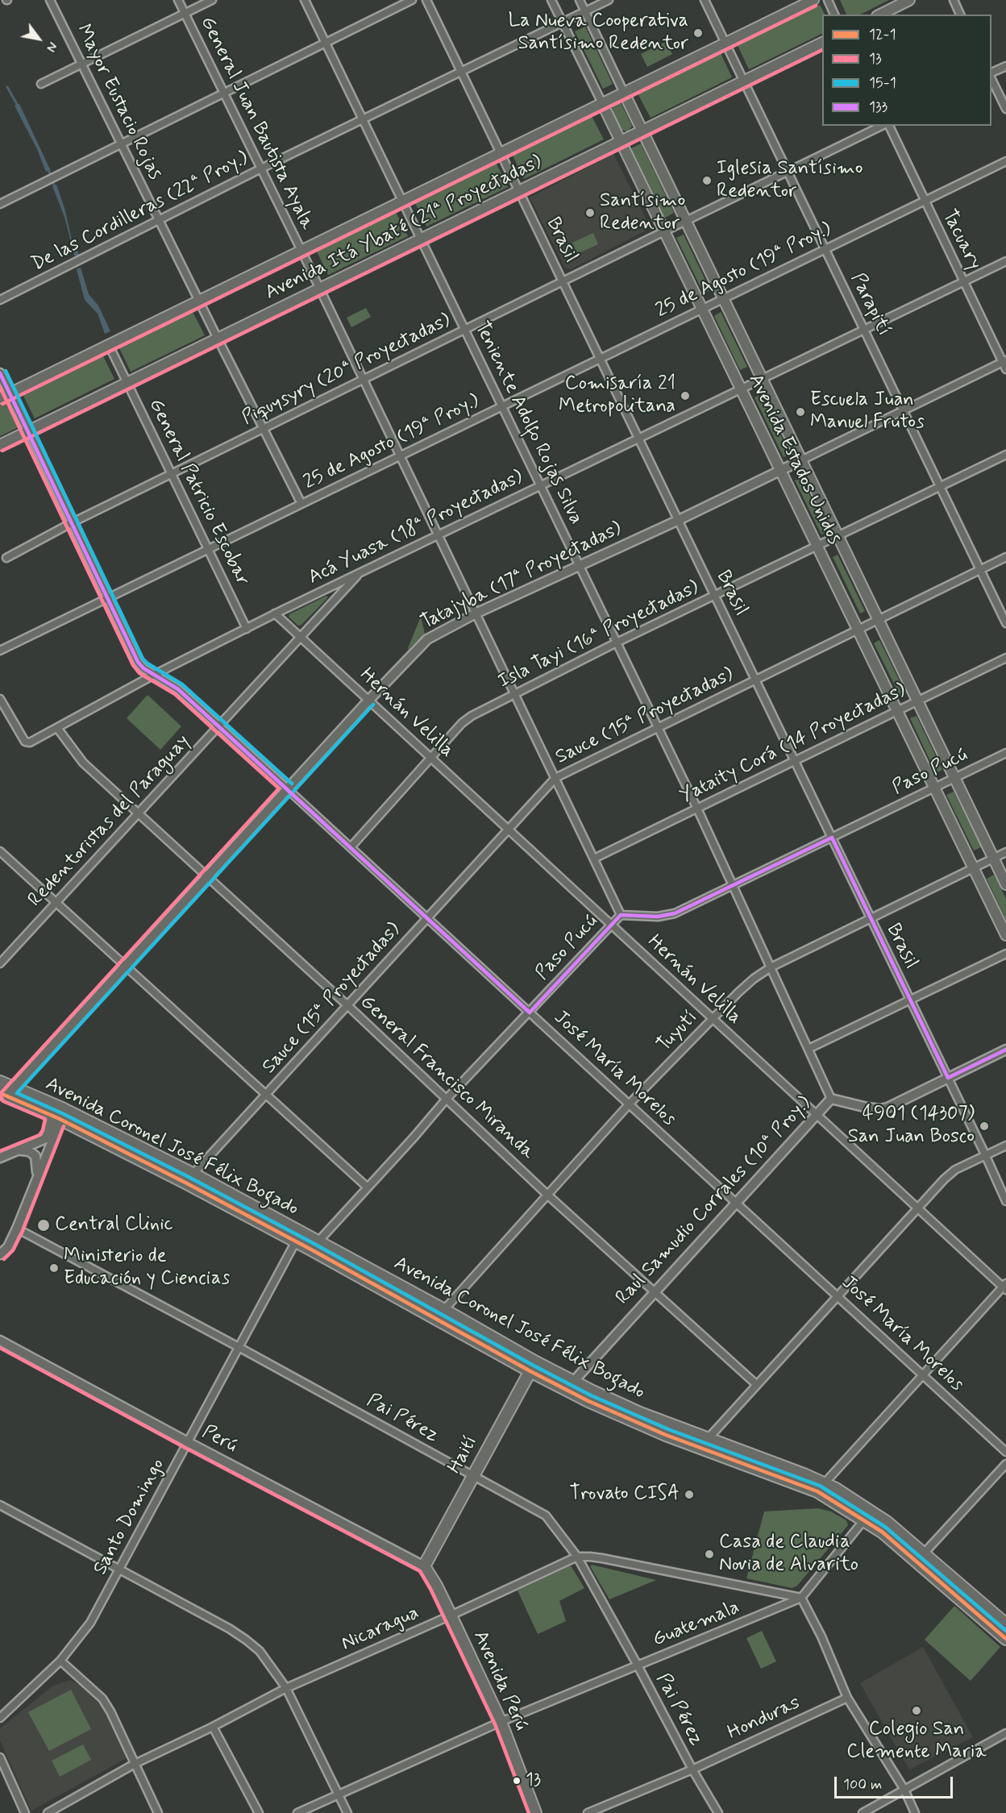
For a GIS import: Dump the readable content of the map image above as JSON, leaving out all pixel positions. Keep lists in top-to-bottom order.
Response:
{
  "streets": {
    "main road": [
      "Avenida Itá Ybaté (21ª Proyectadas)",
      "Avenida Estados Unidos",
      "Avenida Coronel José Félix Bogado",
      "Haití",
      "Avenida Perú"
    ],
    "street": [
      "Mayor Eustacio Rojas",
      "General Juan Bautista Ayala",
      "De las Cordilleras (22ª Proy.)",
      "Brasil",
      "Tacuary",
      "25 de Agosto (19ª Proy.)",
      "Parapití",
      "Piquysyry (20ª Proyectadas)",
      "Teniente Adolfo Rojas Silva",
      "General Patricio Escobar",
      "Acá Yuasa (18ª Proyectadas)",
      "Tatajyba (17ª Proyectadas)",
      "Isla Tayi (16ª Proyectadas)",
      "Hernán Velilla",
      "Sauce (15ª Proyectadas)",
      "Yataity Corá (14 Proyectadas)",
      "Paso Pucú",
      "Redentoristas del Paraguay",
      "Tuyutí",
      "José María Morelos",
      "General Francisco Miranda",
      "Raul Samudio Corrales (10ª Proy.)",
      "Pai Pérez",
      "Perú",
      "Santo Domingo",
      "Guatemala",
      "Nicaragua",
      "Honduras"
    ]
  },
  "crossings": [
    ["Mayor Eustacio Rojas", "De las Cordilleras (22ª Proy.)"],
    ["Mayor Eustacio Rojas", "Avenida Itá Ybaté (21ª Proyectadas)"],
    ["Mayor Eustacio Rojas", "25 de Agosto (19ª Proy.)"],
    ["Mayor Eustacio Rojas", "Piquysyry (20ª Proyectadas)"],
    ["General Juan Bautista Ayala", "De las Cordilleras (22ª Proy.)"],
    ["General Juan Bautista Ayala", "Avenida Itá Ybaté (21ª Proyectadas)"],
    ["General Juan Bautista Ayala", "25 de Agosto (19ª Proy.)"],
    ["General Juan Bautista Ayala", "Piquysyry (20ª Proyectadas)"],
    ["General Juan Bautista Ayala", "Acá Yuasa (18ª Proyectadas)"],
    ["General Juan Bautista Ayala", "Tatajyba (17ª Proyectadas)"],
    ["General Juan Bautista Ayala", "Isla Tayi (16ª Proyectadas)"],
    ["General Juan Bautista Ayala", "Sauce (15ª Proyectadas)"],
    ["General Juan Bautista Ayala", "Yataity Corá (14 Proyectadas)"],
    ["General Juan Bautista Ayala", "Paso Pucú"],
    ["De las Cordilleras (22ª Proy.)", "Brasil"],
    ["De las Cordilleras (22ª Proy.)", "Teniente Adolfo Rojas Silva"],
    ["De las Cordilleras (22ª Proy.)", "Avenida Estados Unidos"],
    ["Avenida Itá Ybaté (21ª Proyectadas)", "Brasil"],
    ["Avenida Itá Ybaté (21ª Proyectadas)", "Parapití"],
    ["Avenida Itá Ybaté (21ª Proyectadas)", "Teniente Adolfo Rojas Silva"],
    ["Avenida Itá Ybaté (21ª Proyectadas)", "Avenida Estados Unidos"],
    ["Avenida Itá Ybaté (21ª Proyectadas)", "General Patricio Escobar"],
    ["Avenida Itá Ybaté (21ª Proyectadas)", "José María Morelos"],
    ["Brasil", "25 de Agosto (19ª Proy.)"],
    ["Brasil", "Piquysyry (20ª Proyectadas)"],
    ["Brasil", "Acá Yuasa (18ª Proyectadas)"],
    ["Brasil", "Tatajyba (17ª Proyectadas)"],
    ["Brasil", "Isla Tayi (16ª Proyectadas)"],
    ["Brasil", "Sauce (15ª Proyectadas)"],
    ["Brasil", "Yataity Corá (14 Proyectadas)"],
    ["Brasil", "Paso Pucú"],
    ["Brasil", "Tuyutí"],
    ["Brasil", "Raul Samudio Corrales (10ª Proy.)"],
    ["Tacuary", "25 de Agosto (19ª Proy.)"],
    ["Tacuary", "Acá Yuasa (18ª Proyectadas)"],
    ["Tacuary", "Tatajyba (17ª Proyectadas)"],
    ["25 de Agosto (19ª Proy.)", "Parapití"],
    ["25 de Agosto (19ª Proy.)", "Teniente Adolfo Rojas Silva"],
    ["25 de Agosto (19ª Proy.)", "Avenida Estados Unidos"],
    ["25 de Agosto (19ª Proy.)", "General Patricio Escobar"],
    ["25 de Agosto (19ª Proy.)", "José María Morelos"],
    ["Parapití", "Piquysyry (20ª Proyectadas)"],
    ["Parapití", "Acá Yuasa (18ª Proyectadas)"],
    ["Parapití", "Tatajyba (17ª Proyectadas)"],
    ["Parapití", "Isla Tayi (16ª Proyectadas)"],
    ["Parapití", "Sauce (15ª Proyectadas)"],
    ["Piquysyry (20ª Proyectadas)", "Teniente Adolfo Rojas Silva"],
    ["Piquysyry (20ª Proyectadas)", "Avenida Estados Unidos"],
    ["Piquysyry (20ª Proyectadas)", "General Patricio Escobar"],
    ["Piquysyry (20ª Proyectadas)", "José María Morelos"],
    ["Teniente Adolfo Rojas Silva", "Acá Yuasa (18ª Proyectadas)"],
    ["Teniente Adolfo Rojas Silva", "Tatajyba (17ª Proyectadas)"],
    ["Teniente Adolfo Rojas Silva", "Isla Tayi (16ª Proyectadas)"],
    ["Teniente Adolfo Rojas Silva", "Sauce (15ª Proyectadas)"],
    ["Teniente Adolfo Rojas Silva", "Yataity Corá (14 Proyectadas)"],
    ["Teniente Adolfo Rojas Silva", "Paso Pucú"],
    ["Teniente Adolfo Rojas Silva", "Tuyutí"],
    ["Teniente Adolfo Rojas Silva", "Raul Samudio Corrales (10ª Proy.)"],
    ["Avenida Estados Unidos", "Acá Yuasa (18ª Proyectadas)"],
    ["Avenida Estados Unidos", "Tatajyba (17ª Proyectadas)"],
    ["Avenida Estados Unidos", "Isla Tayi (16ª Proyectadas)"],
    ["Avenida Estados Unidos", "Sauce (15ª Proyectadas)"],
    ["Avenida Estados Unidos", "Yataity Corá (14 Proyectadas)"],
    ["Avenida Estados Unidos", "Paso Pucú"],
    ["Avenida Estados Unidos", "Tuyutí"],
    ["General Patricio Escobar", "Acá Yuasa (18ª Proyectadas)"],
    ["Acá Yuasa (18ª Proyectadas)", "Hernán Velilla"],
    ["Acá Yuasa (18ª Proyectadas)", "Redentoristas del Paraguay"],
    ["Acá Yuasa (18ª Proyectadas)", "José María Morelos"],
    ["Acá Yuasa (18ª Proyectadas)", "General Francisco Miranda"],
    ["Tatajyba (17ª Proyectadas)", "Hernán Velilla"],
    ["Tatajyba (17ª Proyectadas)", "José María Morelos"],
    ["Tatajyba (17ª Proyectadas)", "General Francisco Miranda"],
    ["Tatajyba (17ª Proyectadas)", "Avenida Coronel José Félix Bogado"],
    ["Isla Tayi (16ª Proyectadas)", "Hernán Velilla"],
    ["Isla Tayi (16ª Proyectadas)", "José María Morelos"],
    ["Hernán Velilla", "Sauce (15ª Proyectadas)"],
    ["Hernán Velilla", "Paso Pucú"],
    ["Hernán Velilla", "Redentoristas del Paraguay"],
    ["Hernán Velilla", "Tuyutí"],
    ["Hernán Velilla", "Raul Samudio Corrales (10ª Proy.)"],
    ["Sauce (15ª Proyectadas)", "José María Morelos"],
    ["Sauce (15ª Proyectadas)", "General Francisco Miranda"],
    ["Sauce (15ª Proyectadas)", "Avenida Coronel José Félix Bogado"],
    ["Paso Pucú", "José María Morelos"],
    ["Paso Pucú", "General Francisco Miranda"],
    ["Paso Pucú", "Avenida Coronel José Félix Bogado"],
    ["Redentoristas del Paraguay", "José María Morelos"],
    ["Redentoristas del Paraguay", "General Francisco Miranda"],
    ["Tuyutí", "José María Morelos"],
    ["Tuyutí", "General Francisco Miranda"],
    ["Tuyutí", "Avenida Coronel José Félix Bogado"],
    ["José María Morelos", "Raul Samudio Corrales (10ª Proy.)"],
    ["General Francisco Miranda", "Raul Samudio Corrales (10ª Proy.)"],
    ["Avenida Coronel José Félix Bogado", "Raul Samudio Corrales (10ª Proy.)"],
    ["Avenida Coronel José Félix Bogado", "Haití"],
    ["Avenida Coronel José Félix Bogado", "Santo Domingo"],
    ["Avenida Coronel José Félix Bogado", "Guatemala"],
    ["Pai Pérez", "Haití"],
    ["Pai Pérez", "Santo Domingo"],
    ["Pai Pérez", "Guatemala"],
    ["Pai Pérez", "Nicaragua"],
    ["Pai Pérez", "Honduras"],
    ["Perú", "Haití"],
    ["Perú", "Santo Domingo"],
    ["Perú", "Avenida Perú"],
    ["Haití", "Avenida Perú"],
    ["Guatemala", "Nicaragua"],
    ["Guatemala", "Avenida Perú"],
    ["Nicaragua", "Avenida Perú"]
  ],
  "places": [
    "La Nueva Cooperativa Santísimo Redentor",
    "Iglesia Santísimo Redentor",
    "Santísimo Redentor",
    "Comisaría 21 Metropolitana",
    "Escuela Juan Manuel Frutos",
    "4901 (14307) San Juan Bosco",
    "Central Clinic",
    "Ministerio de Educación y Ciencias",
    "Trovato CISA",
    "Casa de Claudia Novia de Alvarito",
    "Colegio San Clemente Maria",
    "13"
  ],
  "lines": [
    "transit line 13",
    "transit line 15-1",
    "transit line 133",
    "transit line 12-1"
  ],
  "legend": [
    "12-1",
    "13",
    "15-1",
    "133"
  ],
  "scale_bar": "100 m",
  "north": "bottom right"
}
